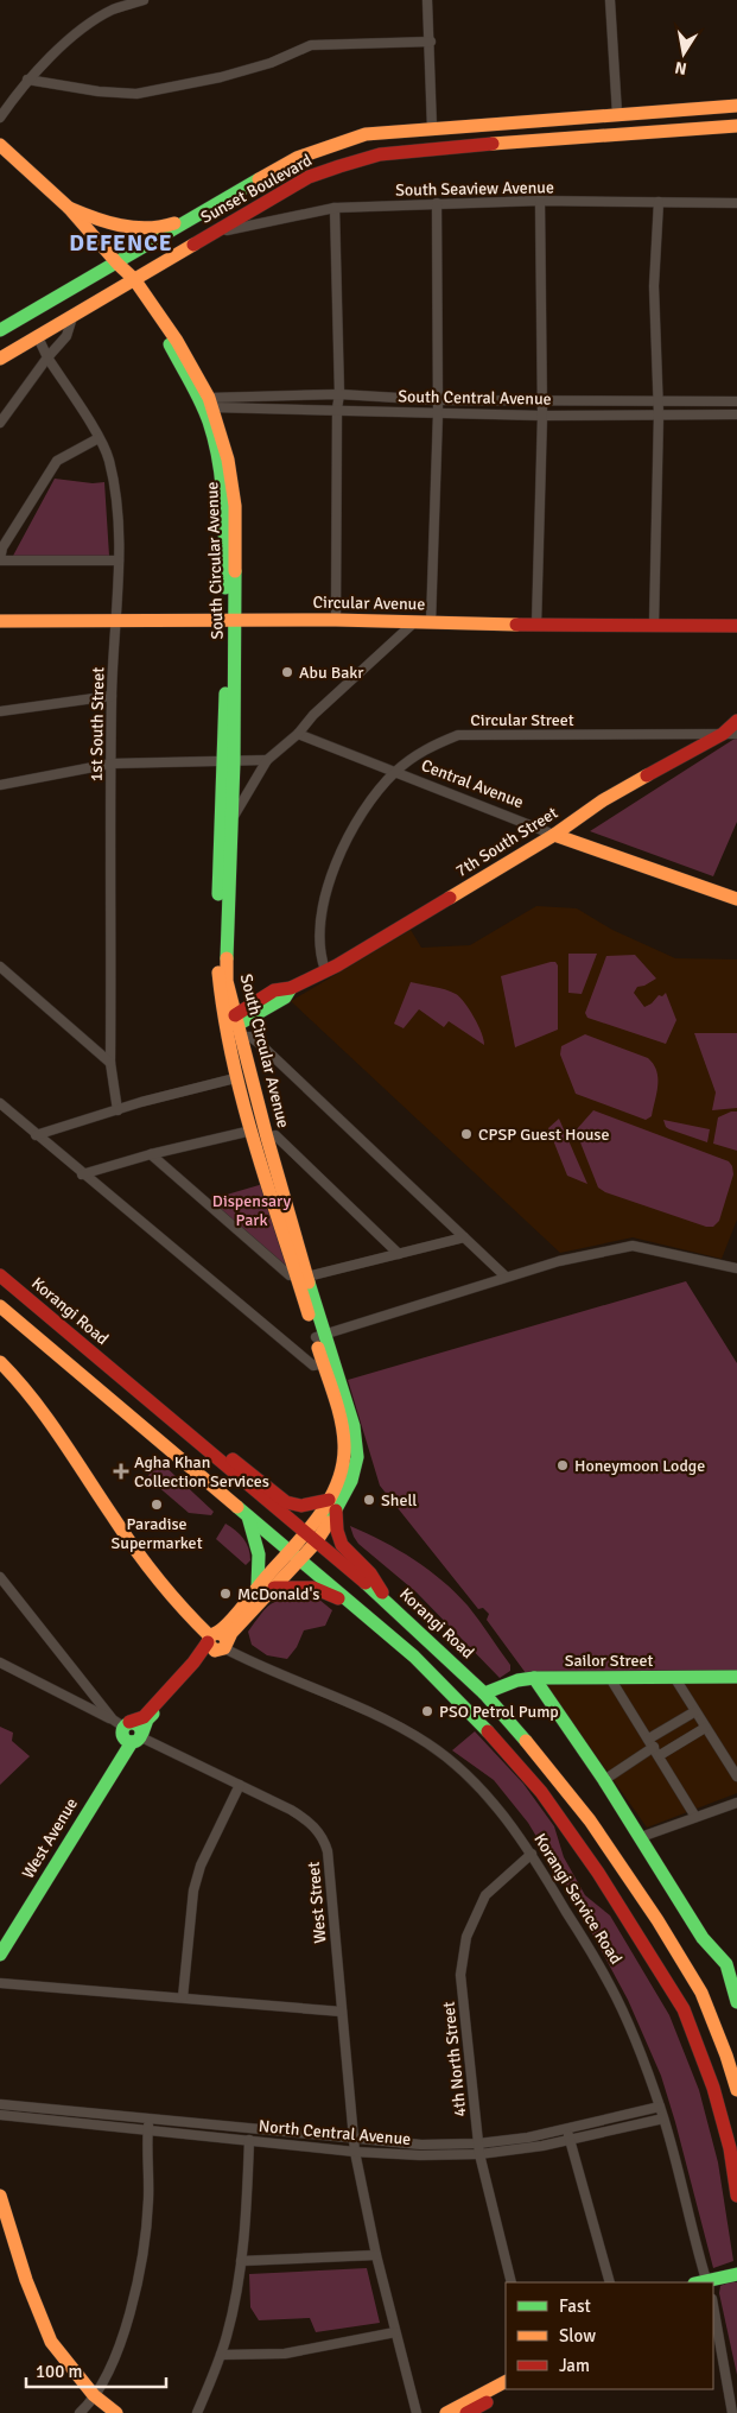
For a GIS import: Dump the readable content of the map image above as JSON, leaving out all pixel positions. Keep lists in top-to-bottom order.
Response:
{
  "streets": {
    "main road": [
      "Sunset Boulevard",
      "South Circular Avenue",
      "Circular Avenue",
      "Central Avenue",
      "7th South Street",
      "Korangi Road",
      "Sailor Street",
      "West Avenue",
      "Korangi Service Road"
    ],
    "street": [
      "South Seaview Avenue",
      "South Central Avenue",
      "Circular Street",
      "1st South Street",
      "West Street",
      "4th North Street",
      "North Central Avenue"
    ]
  },
  "crossings": [
    ["Sunset Boulevard", "South Seaview Avenue"],
    ["Sunset Boulevard", "South Circular Avenue"],
    ["South Central Avenue", "South Circular Avenue"],
    ["South Circular Avenue", "Circular Avenue"],
    ["South Circular Avenue", "7th South Street"],
    ["South Circular Avenue", "Korangi Road"],
    ["South Circular Avenue", "West Avenue"],
    ["Circular Avenue", "1st South Street"],
    ["Circular Street", "Central Avenue"],
    ["Circular Street", "7th South Street"],
    ["Central Avenue", "7th South Street"],
    ["Korangi Road", "Sailor Street"],
    ["West Avenue", "Korangi Service Road"],
    ["West Avenue", "West Street"],
    ["Korangi Service Road", "4th North Street"],
    ["Korangi Service Road", "North Central Avenue"],
    ["West Street", "North Central Avenue"],
    ["4th North Street", "North Central Avenue"]
  ],
  "districts": ["DEFENCE"],
  "parks": ["Dispensary Park"],
  "places": {
    "other": [
      "Abu Bakr",
      "CPSP Guest House",
      "Honeymoon Lodge",
      "Shell",
      "Paradise Supermarket",
      "McDonald's",
      "PSO Petrol Pump"
    ],
    "health": ["Agha Khan Collection Services"]
  },
  "legend": ["Fast", "Slow", "Jam"],
  "scale_bar": "100 m",
  "north": "bottom"
}
